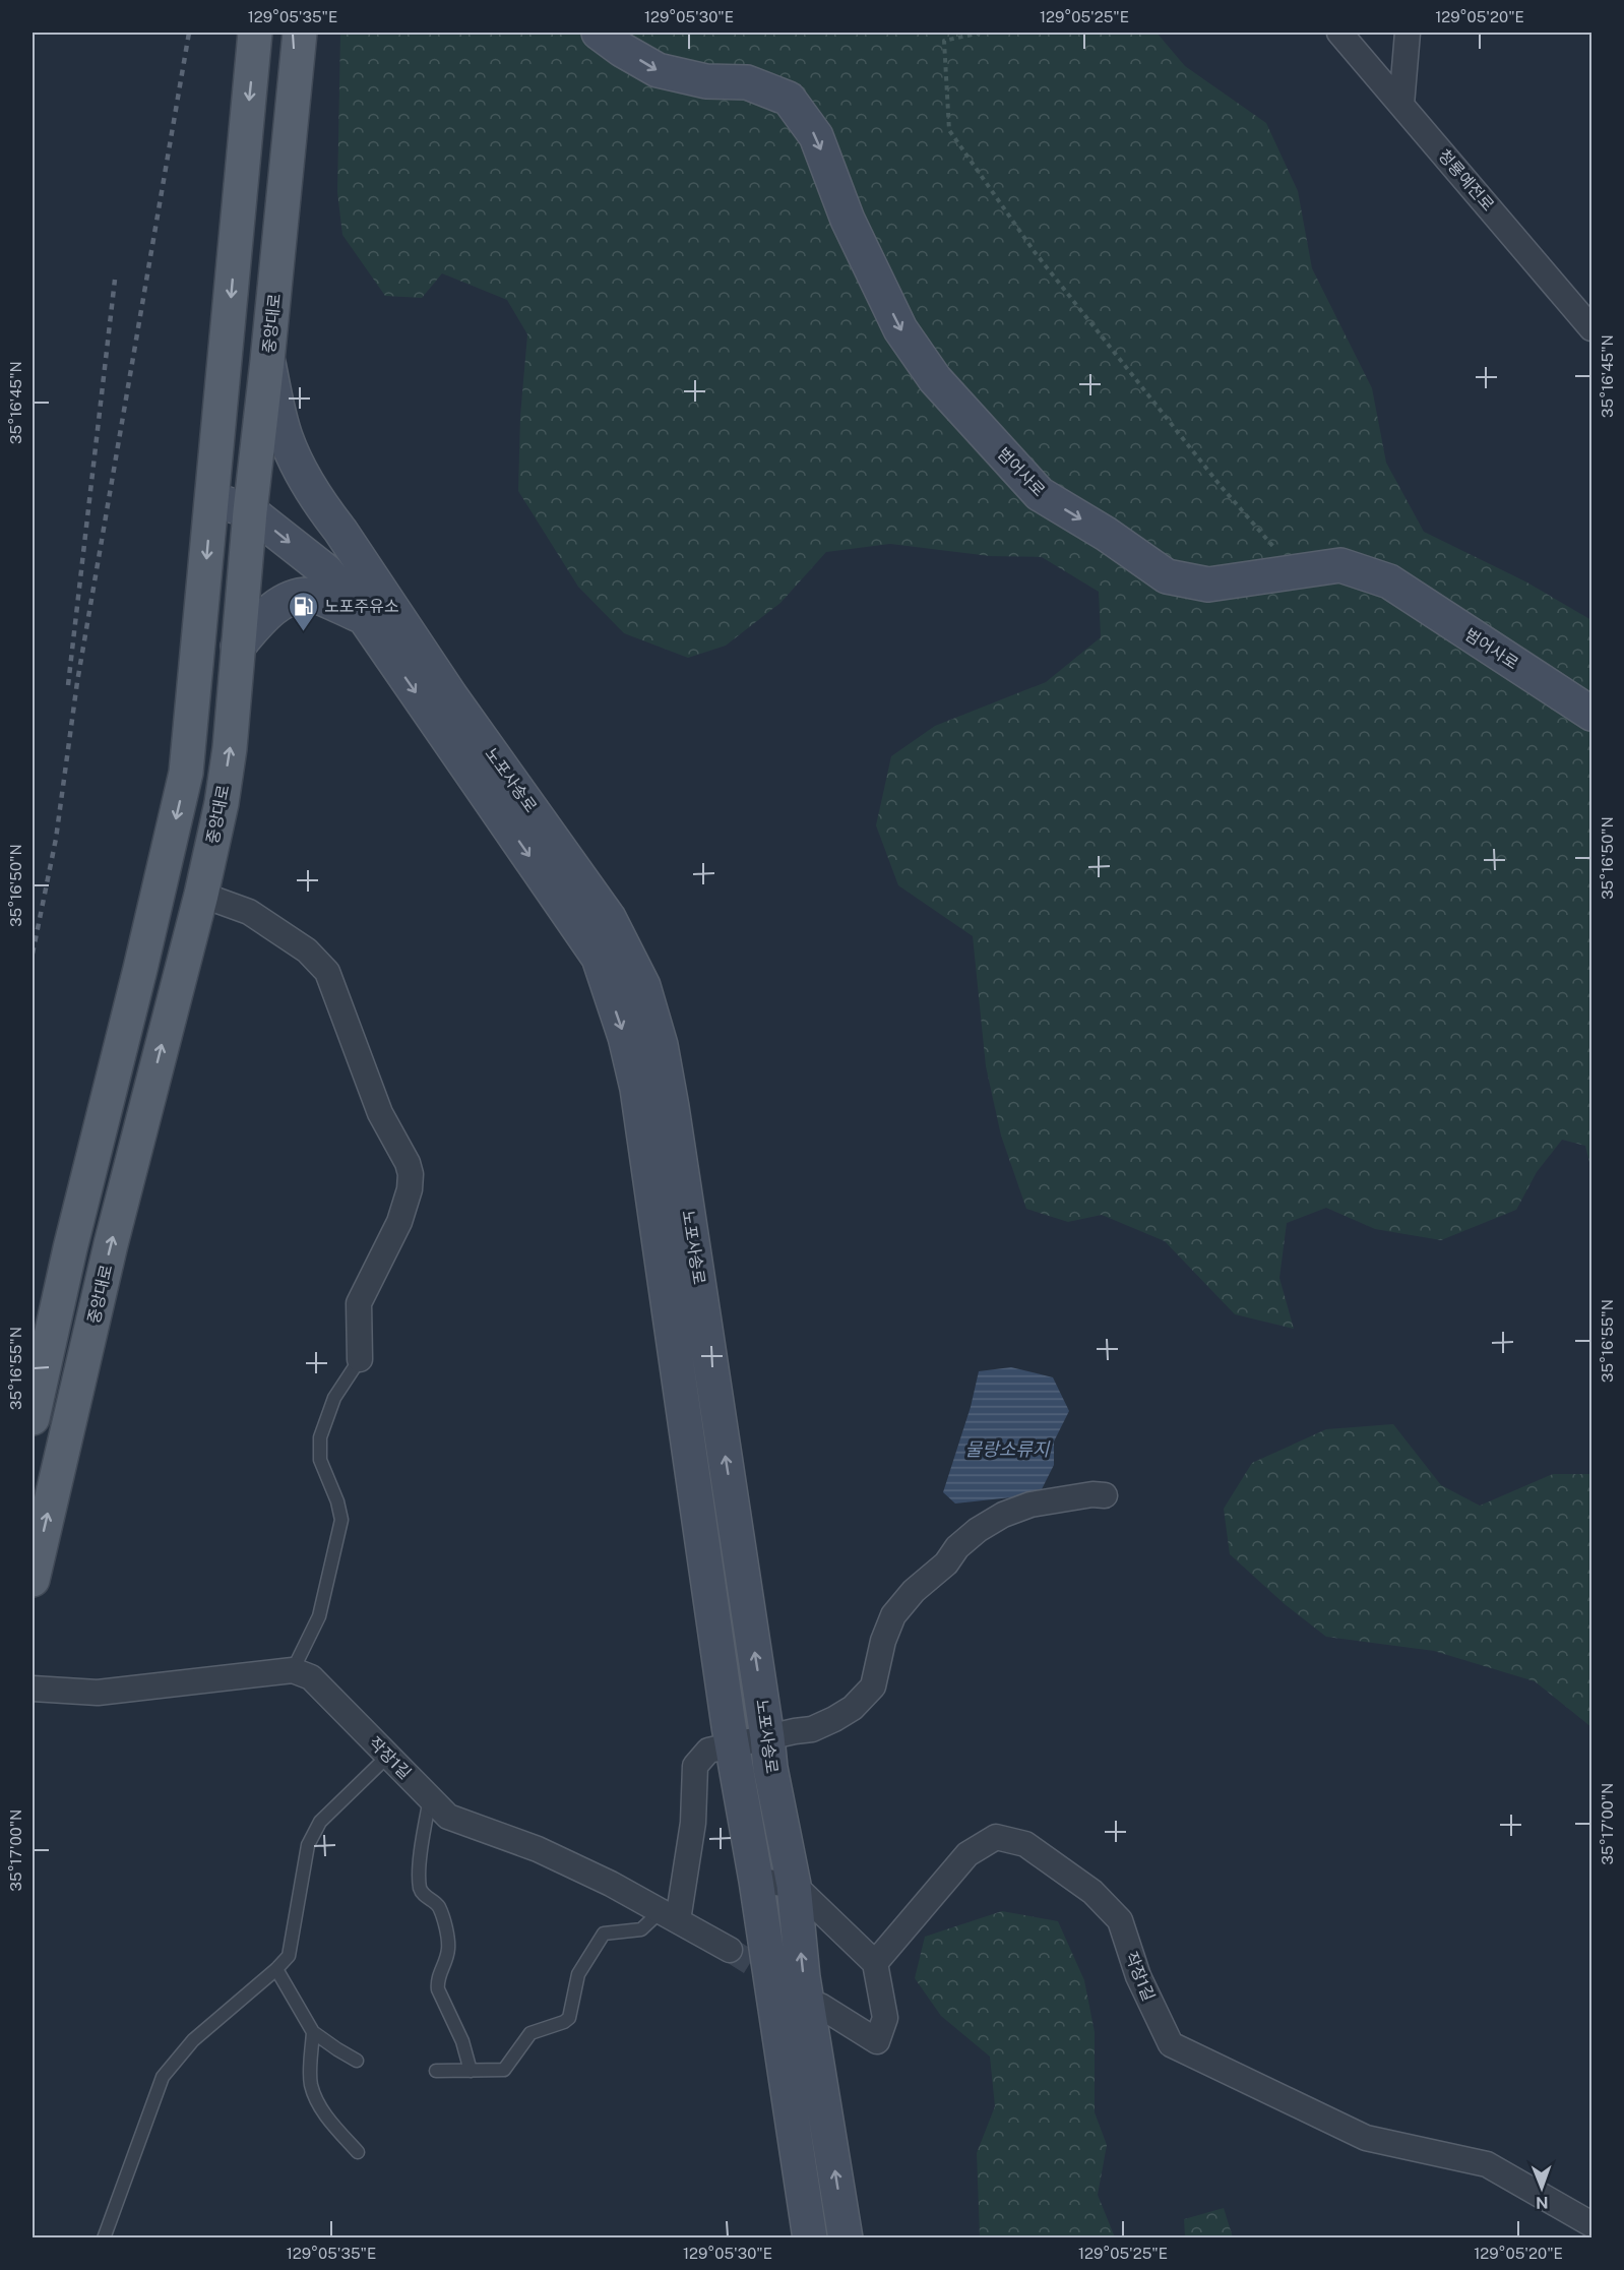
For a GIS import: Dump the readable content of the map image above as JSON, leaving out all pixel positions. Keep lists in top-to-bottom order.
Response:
{
  "streets": {
    "main road": ["중앙대로", "범어사로", "노포사송로"],
    "street": ["청룡예전로", "작장1길"]
  },
  "crossings": [
    ["중앙대로", "노포사송로"]
  ],
  "one_way": ["범어사로"],
  "water": ["물랑소류지"],
  "places": {
    "fuel station": ["노포주유소"]
  },
  "north": "bottom",
  "coordinates": [
    "129°05'35\"E",
    "129°05'30\"E",
    "129°05'25\"E",
    "129°05'20\"E",
    "35°16'45\"N",
    "35°16'50\"N",
    "35°16'55\"N",
    "35°17'00\"N"
  ]
}
